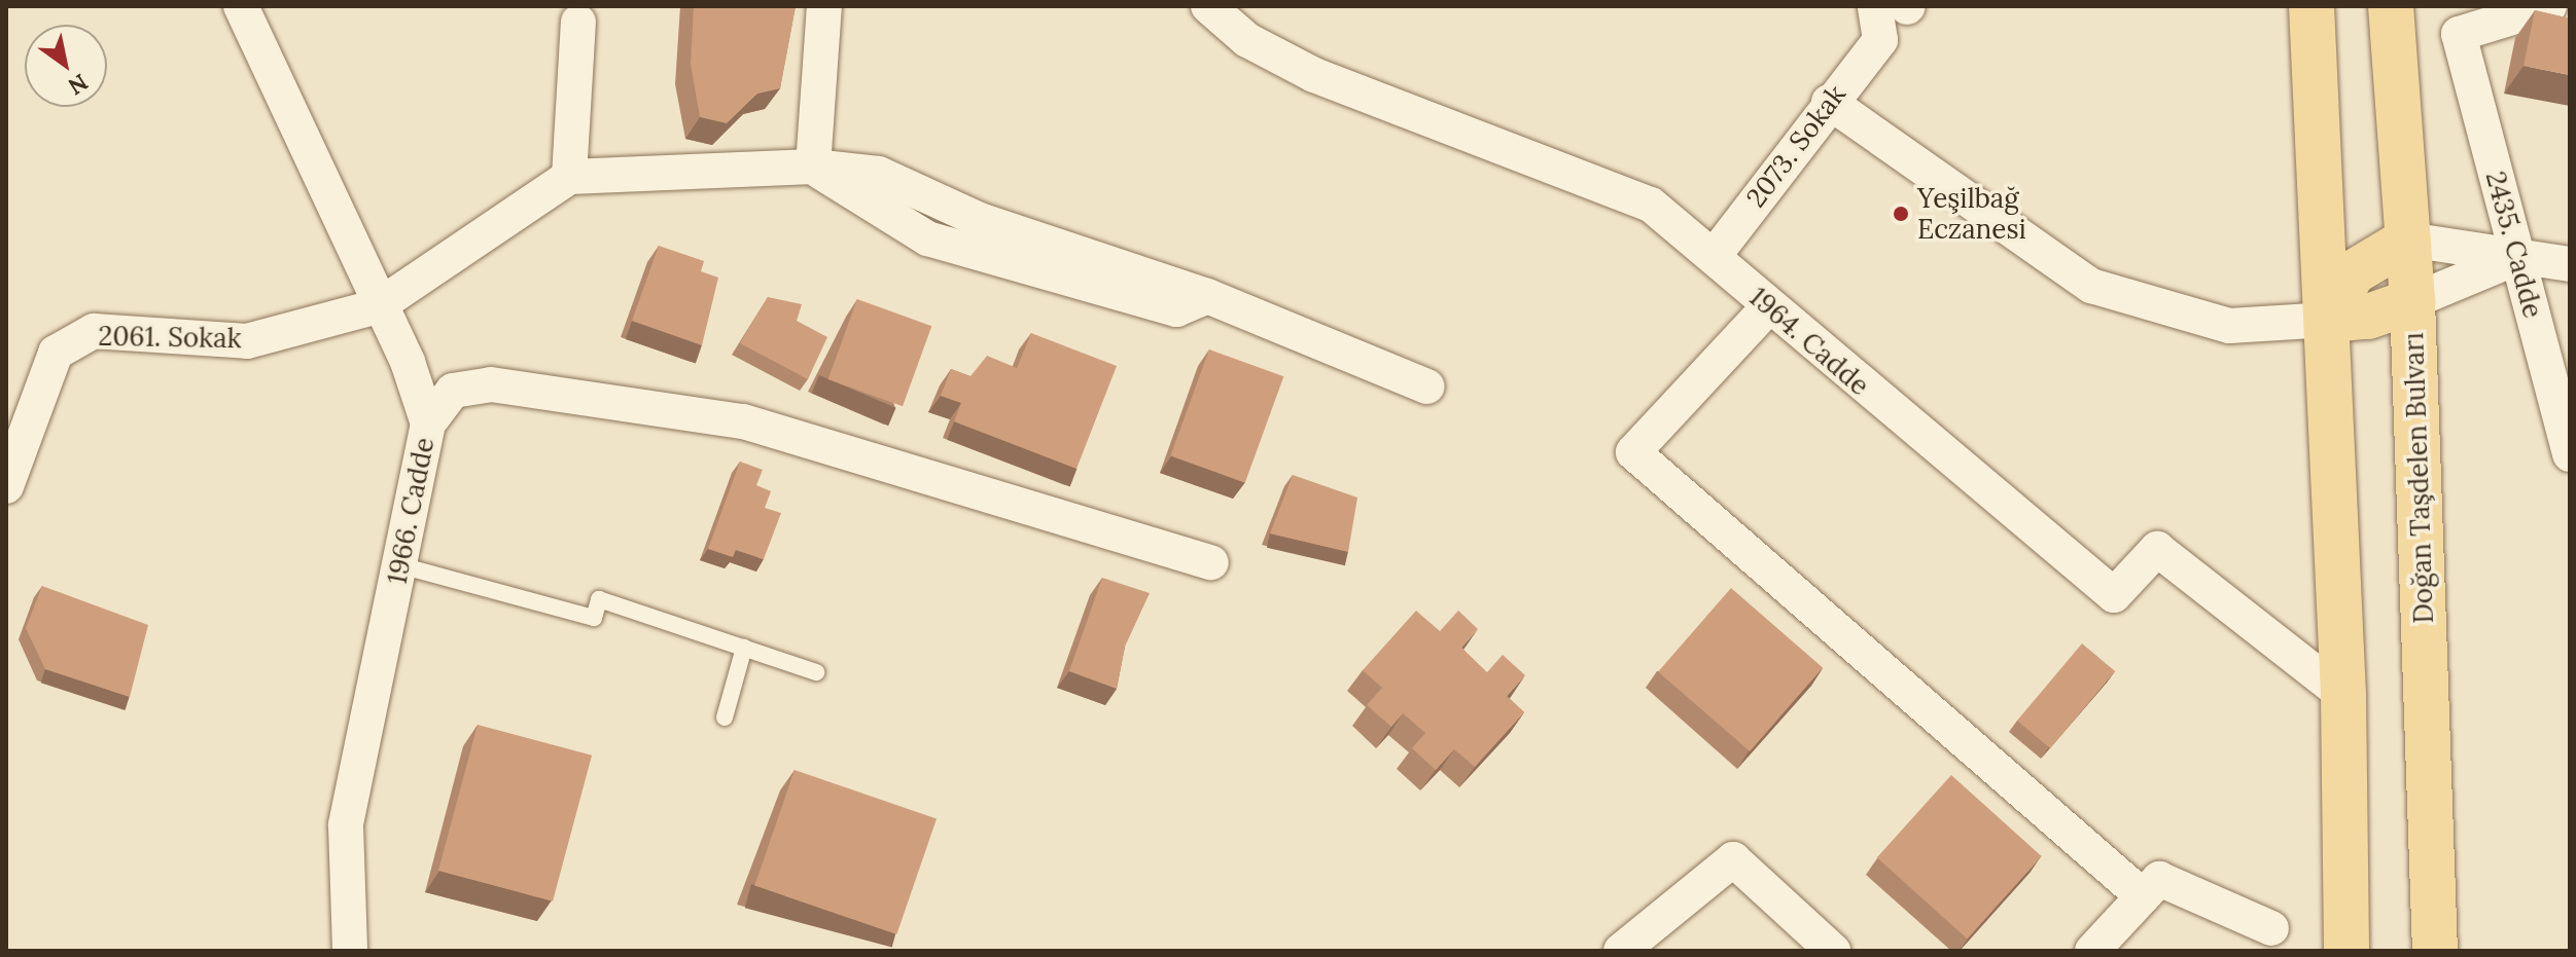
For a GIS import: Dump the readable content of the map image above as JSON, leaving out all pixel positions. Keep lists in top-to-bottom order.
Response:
{
  "streets": {
    "main road": ["Doğan Taşdelen Bulvarı"],
    "street": [
      "2073. Sokak",
      "2435. Cadde",
      "2061. Sokak",
      "1964. Cadde",
      "1966. Cadde"
    ]
  },
  "crossings": [
    ["2073. Sokak", "1964. Cadde"],
    ["2061. Sokak", "1966. Cadde"]
  ],
  "places": ["Yeşilbağ Eczanesi"],
  "north": "bottom right"
}
